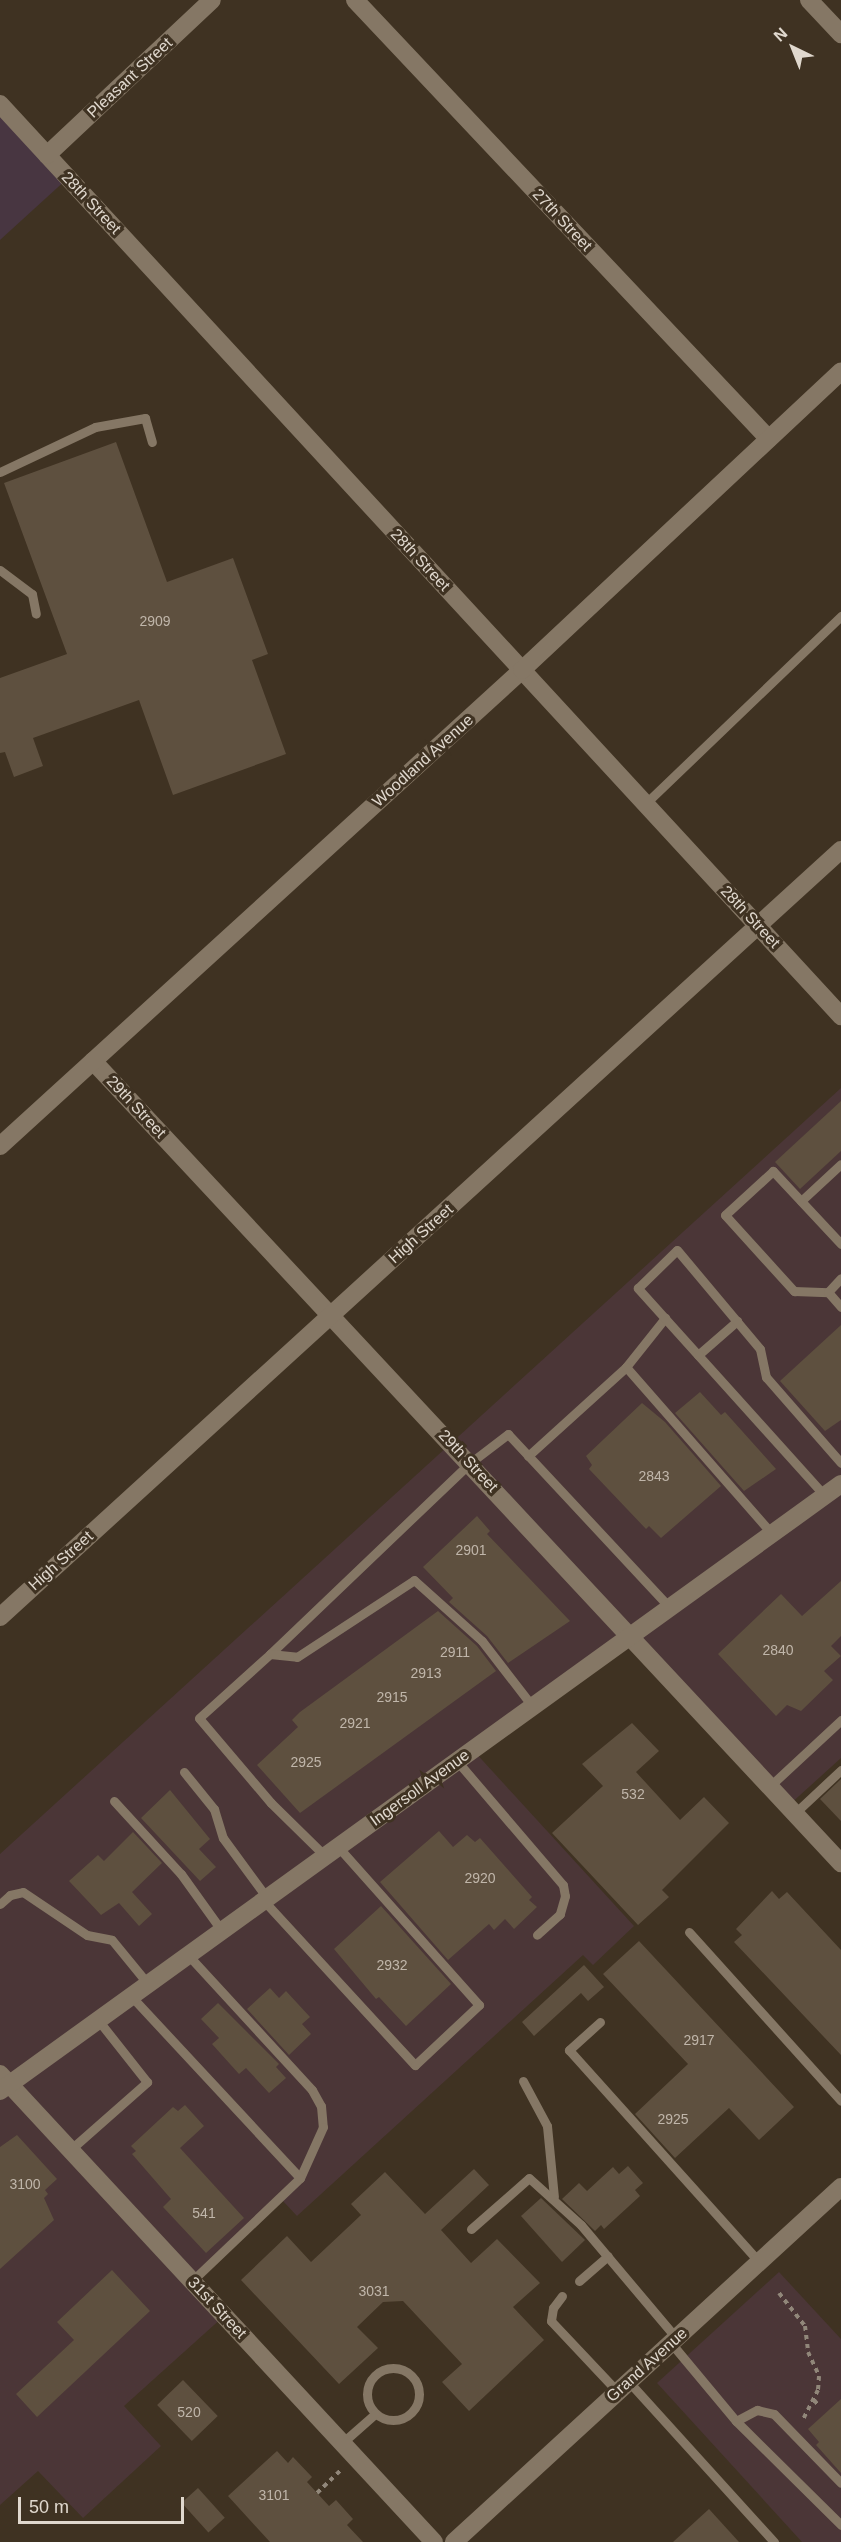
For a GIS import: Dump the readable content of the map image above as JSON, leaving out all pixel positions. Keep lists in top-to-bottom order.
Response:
{
  "streets": {
    "street": [
      "Pleasant Street",
      "28th Street",
      "27th Street",
      "Woodland Avenue",
      "29th Street",
      "High Street",
      "Ingersoll Avenue",
      "31st Street",
      "Grand Avenue"
    ]
  },
  "crossings": [
    ["Pleasant Street", "28th Street"],
    ["28th Street", "Woodland Avenue"],
    ["28th Street", "High Street"],
    ["27th Street", "Woodland Avenue"],
    ["Woodland Avenue", "29th Street"],
    ["29th Street", "High Street"],
    ["29th Street", "Ingersoll Avenue"],
    ["Ingersoll Avenue", "31st Street"]
  ],
  "house_numbers": [
    "2909",
    "2843",
    "2901",
    "2840",
    "2911",
    "2913",
    "2915",
    "2921",
    "2925",
    "532",
    "2920",
    "2932",
    "2917",
    "2925",
    "3100",
    "541",
    "3031",
    "520",
    "3101"
  ],
  "scale_bar": "50 m",
  "north": "top left"
}
